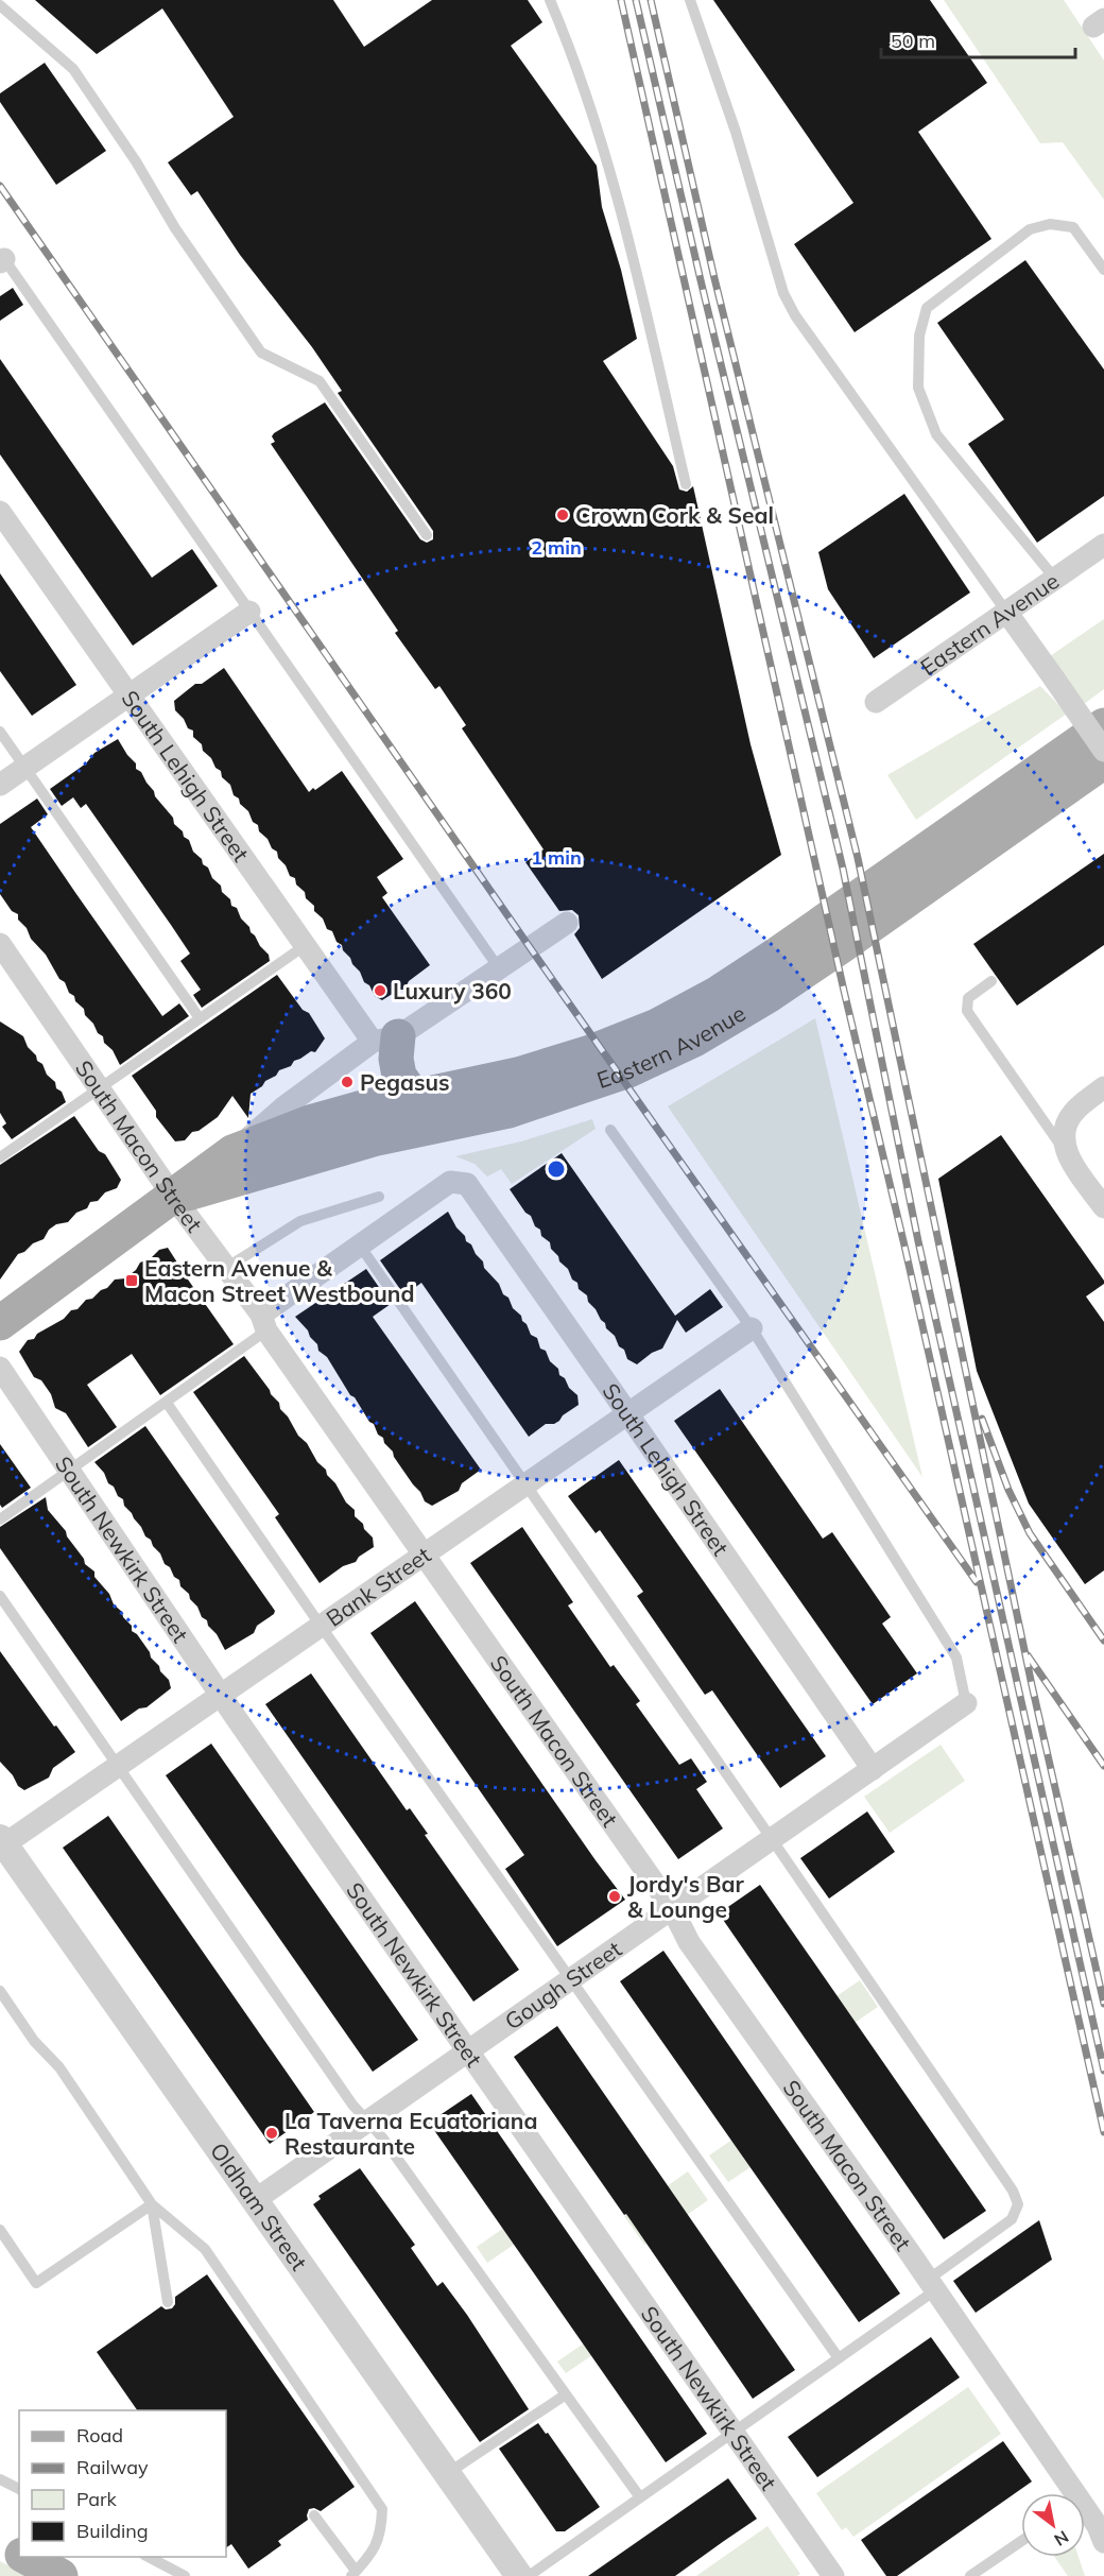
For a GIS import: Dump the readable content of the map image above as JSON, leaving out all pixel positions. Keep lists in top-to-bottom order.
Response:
{
  "streets": {
    "main road": ["Eastern Avenue"],
    "street": [
      "South Lehigh Street",
      "South Macon Street",
      "South Newkirk Street",
      "Bank Street",
      "Gough Street",
      "Oldham Street"
    ]
  },
  "crossings": [
    ["Eastern Avenue", "South Lehigh Street"],
    ["Eastern Avenue", "South Macon Street"],
    ["South Lehigh Street", "Bank Street"],
    ["South Lehigh Street", "Gough Street"],
    ["South Macon Street", "Bank Street"],
    ["South Macon Street", "Gough Street"],
    ["South Newkirk Street", "Bank Street"],
    ["South Newkirk Street", "Gough Street"],
    ["Bank Street", "Oldham Street"],
    ["Gough Street", "Oldham Street"]
  ],
  "places": {
    "other": [
      "Crown Cork & Seal",
      "Luxury 360",
      "Pegasus",
      "Jordy's Bar & Lounge",
      "La Taverna Ecuatoriana Restaurante"
    ],
    "transit": ["Eastern Avenue & Macon Street Westbound"]
  },
  "legend": [
    "Road",
    "Railway",
    "Park",
    "Building"
  ],
  "scale_bar": "50 m",
  "north": "bottom right",
  "rings": ["2 min", "1 min"]
}
